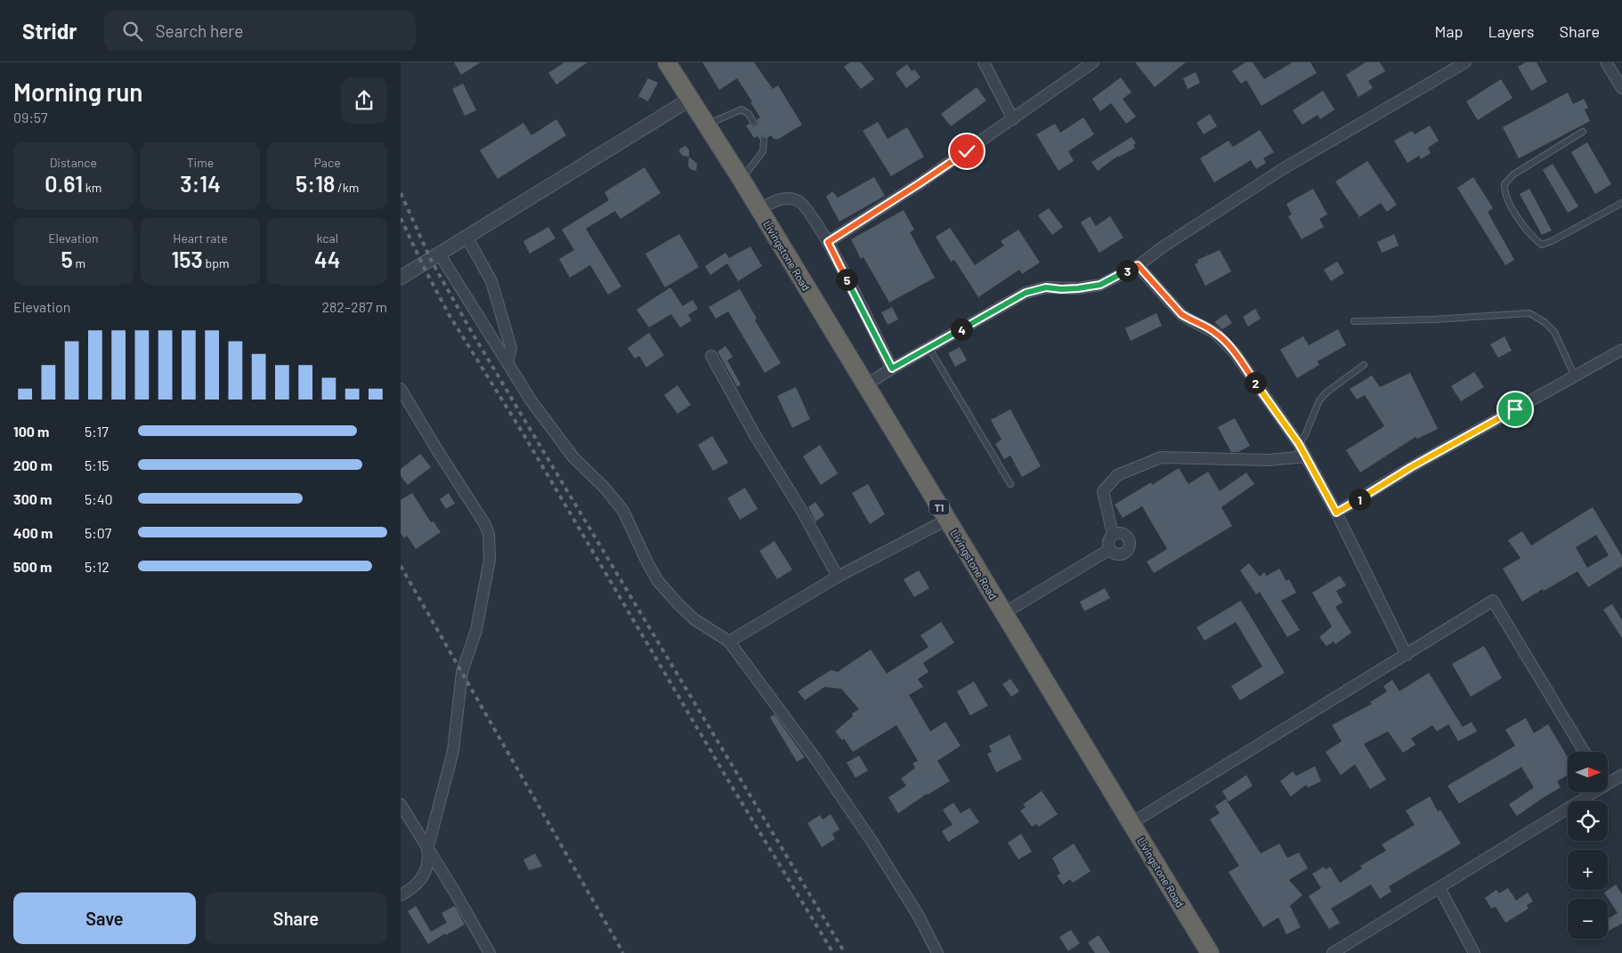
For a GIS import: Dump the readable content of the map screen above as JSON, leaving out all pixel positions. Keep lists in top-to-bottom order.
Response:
{
  "streets": {
    "highway": ["Livingstone Road", "T1"]
  },
  "north": "right",
  "page": {
    "header": "Stridr",
    "search": "Search here",
    "nav": ["Map", "Layers", "Share"],
    "heading": ["Morning run", "09:57"],
    "stats": [
      ["Distance", "0.61 km"],
      ["Time", "3:14"],
      ["Pace", "5:18 /km"],
      ["Elevation", "5 m"],
      ["Heart rate", "153 bpm"],
      ["kcal", "44"]
    ],
    "pins": [
      "3",
      "5",
      "4",
      "2",
      "1"
    ],
    "chart": ["Elevation", "282–287 m"],
    "list": [
      {
        "name": "100 m",
        "note": "5:17"
      },
      {
        "name": "200 m",
        "note": "5:15"
      },
      {
        "name": "300 m",
        "note": "5:40"
      },
      {
        "name": "400 m",
        "note": "5:07"
      },
      {
        "name": "500 m",
        "note": "5:12"
      }
    ],
    "map_buttons": ["+", "−"],
    "buttons": ["Save", "Share"]
  }
}
